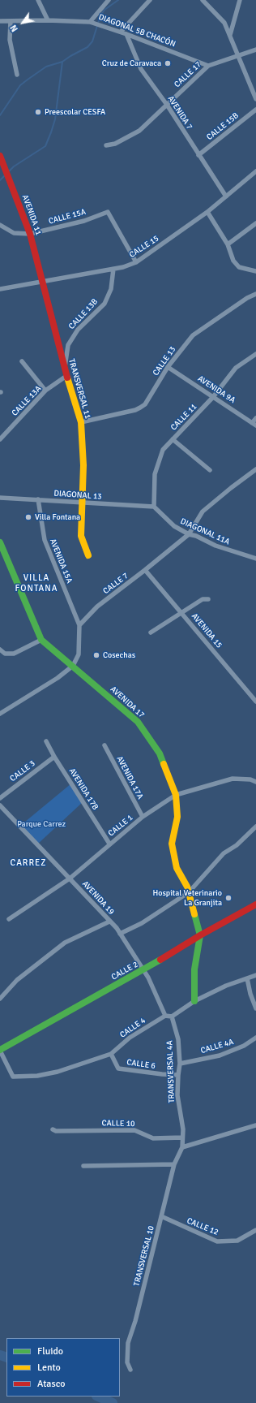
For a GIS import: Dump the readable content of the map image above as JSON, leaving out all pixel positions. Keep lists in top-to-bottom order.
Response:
{
  "streets": {
    "street": [
      "DIAGONAL 5B CHACÓN",
      "CALLE 17",
      "AVENIDA 7",
      "CALLE 15B",
      "AVENIDA 11",
      "CALLE 15A",
      "CALLE 15",
      "CALLE 13B",
      "CALLE 13",
      "TRANSVERSAL 11",
      "AVENIDA 9A",
      "CALLE 13A",
      "CALLE 11",
      "DIAGONAL 13",
      "DIAGONAL 11A",
      "AVENIDA 15A",
      "CALLE 7",
      "AVENIDA 15",
      "AVENIDA 17",
      "CALLE 3",
      "AVENIDA 17A",
      "AVENIDA 17B",
      "CALLE 1",
      "AVENIDA 19",
      "CALLE 2",
      "CALLE 4",
      "CALLE 4A",
      "CALLE 6",
      "TRANSVERSAL 4A",
      "CALLE 10",
      "CALLE 12",
      "TRANSVERSAL 10"
    ]
  },
  "crossings": [
    ["DIAGONAL 5B CHACÓN", "CALLE 17"],
    ["DIAGONAL 5B CHACÓN", "AVENIDA 7"],
    ["CALLE 17", "AVENIDA 7"],
    ["AVENIDA 7", "CALLE 15B"],
    ["AVENIDA 7", "CALLE 15"],
    ["AVENIDA 11", "CALLE 15A"],
    ["AVENIDA 11", "CALLE 15"],
    ["AVENIDA 11", "TRANSVERSAL 11"],
    ["CALLE 15A", "CALLE 15"],
    ["CALLE 15", "CALLE 13B"],
    ["CALLE 15", "TRANSVERSAL 11"],
    ["CALLE 13B", "TRANSVERSAL 11"],
    ["CALLE 13B", "CALLE 13A"],
    ["CALLE 13", "TRANSVERSAL 11"],
    ["CALLE 13", "AVENIDA 9A"],
    ["TRANSVERSAL 11", "CALLE 13A"],
    ["TRANSVERSAL 11", "DIAGONAL 13"],
    ["AVENIDA 9A", "CALLE 11"],
    ["CALLE 11", "DIAGONAL 13"],
    ["CALLE 11", "DIAGONAL 11A"],
    ["DIAGONAL 13", "DIAGONAL 11A"],
    ["DIAGONAL 13", "AVENIDA 15A"],
    ["DIAGONAL 11A", "CALLE 7"],
    ["AVENIDA 15A", "CALLE 7"],
    ["CALLE 7", "AVENIDA 15"],
    ["AVENIDA 17", "CALLE 1"],
    ["AVENIDA 17", "CALLE 2"],
    ["CALLE 3", "AVENIDA 17B"],
    ["AVENIDA 17A", "CALLE 1"],
    ["AVENIDA 17B", "CALLE 1"],
    ["CALLE 1", "AVENIDA 19"],
    ["AVENIDA 19", "CALLE 2"],
    ["AVENIDA 19", "CALLE 4"],
    ["CALLE 2", "CALLE 4"],
    ["CALLE 4", "CALLE 6"],
    ["CALLE 4A", "TRANSVERSAL 4A"],
    ["CALLE 6", "TRANSVERSAL 4A"],
    ["TRANSVERSAL 4A", "CALLE 10"],
    ["TRANSVERSAL 4A", "TRANSVERSAL 10"],
    ["CALLE 12", "TRANSVERSAL 10"]
  ],
  "districts": ["VILLA FONTANA", "CARREZ"],
  "parks": ["Parque Carrez"],
  "places": [
    "Cruz de Caravaca",
    "Preescolar CESFA",
    "Villa Fontana",
    "Cosechas",
    "Hospital Veterinario La Granjita"
  ],
  "legend": ["Fluido", "Lento", "Atasco"],
  "north": "bottom left"
}
